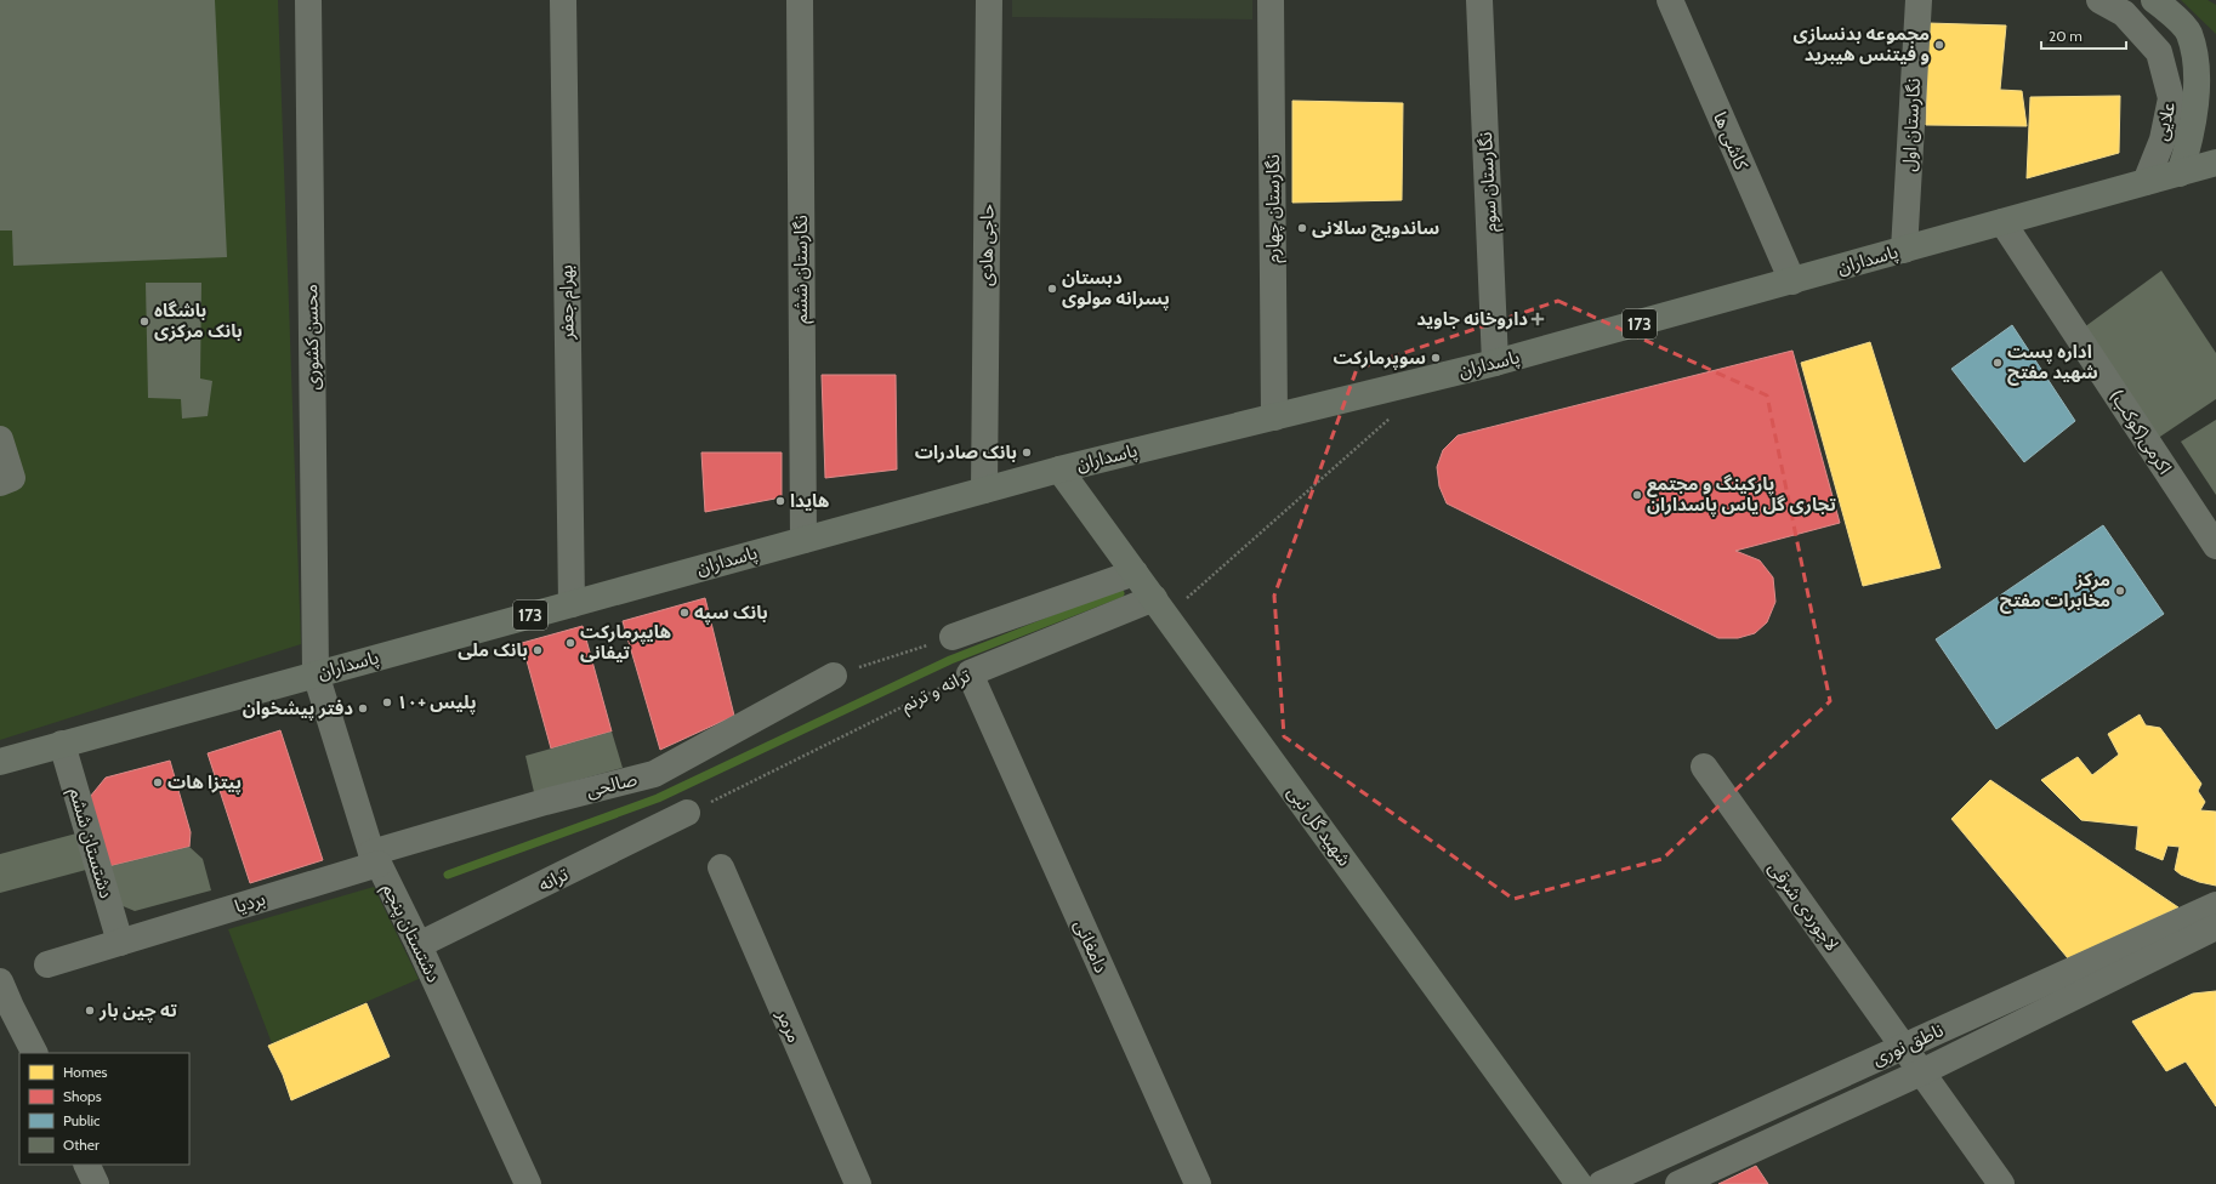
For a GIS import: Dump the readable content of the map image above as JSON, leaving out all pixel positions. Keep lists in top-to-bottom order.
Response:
{
  "streets": {
    "main road": ["پاسداران", "173", "شهید گل نبی"],
    "street": [
      "علایی",
      "نگارستان اول",
      "کاشی ها",
      "نگارستان سوم",
      "نگارستان چهارم",
      "حاجی هادی",
      "نگارستان ششم",
      "بهرام جعفر",
      "محسن کشوری",
      "اکرمی(کوکب)",
      "ترانه و ترنم",
      "صالحی",
      "دشتستان ششم",
      "ترانه",
      "بردیا",
      "لاجوردی شرقی",
      "دشتستان پنجم",
      "دامغانی",
      "مرمر",
      "ناطق نوری"
    ]
  },
  "crossings": [
    ["علایی", "پاسداران"],
    ["نگارستان اول", "پاسداران"],
    ["کاشی ها", "پاسداران"],
    ["نگارستان سوم", "پاسداران"],
    ["نگارستان چهارم", "پاسداران"],
    ["حاجی هادی", "پاسداران"],
    ["پاسداران", "نگارستان ششم"],
    ["پاسداران", "بهرام جعفر"],
    ["پاسداران", "محسن کشوری"],
    ["پاسداران", "اکرمی(کوکب)"],
    ["پاسداران", "شهید گل نبی"],
    ["پاسداران", "دشتستان ششم"],
    ["پاسداران", "دشتستان پنجم"],
    ["محسن کشوری", "دشتستان پنجم"],
    ["ترانه و ترنم", "شهید گل نبی"],
    ["ترانه و ترنم", "دامغانی"],
    ["صالحی", "بردیا"],
    ["صالحی", "دشتستان پنجم"],
    ["دشتستان ششم", "بردیا"],
    ["ترانه", "دشتستان پنجم"],
    ["بردیا", "دشتستان پنجم"],
    ["لاجوردی شرقی", "ناطق نوری"]
  ],
  "places": {
    "other": [
      "مجموعه بدنسازی و فیتنس هیبرید",
      "ساندویچ سالانی",
      "دبستان پسرانه مولوی",
      "باشگاه بانک مرکزی",
      "سوپرمارکت",
      "اداره پست شهید مفتح",
      "بانک صادرات",
      "پارکینگ و مجتمع تجاری گل یاس پاسداران",
      "هایدا",
      "مرکز مخابرات مفتح",
      "بانک سپه",
      "هایپرمارکت تیفانی",
      "بانک ملی",
      "پلیس +۱۰",
      "دفتر پیشخوان",
      "پیتزا هات",
      "ته چین بار"
    ],
    "health": ["داروخانه جاوید"]
  },
  "legend": [
    "Homes",
    "Shops",
    "Public",
    "Other"
  ],
  "scale_bar": "20 m"
}
